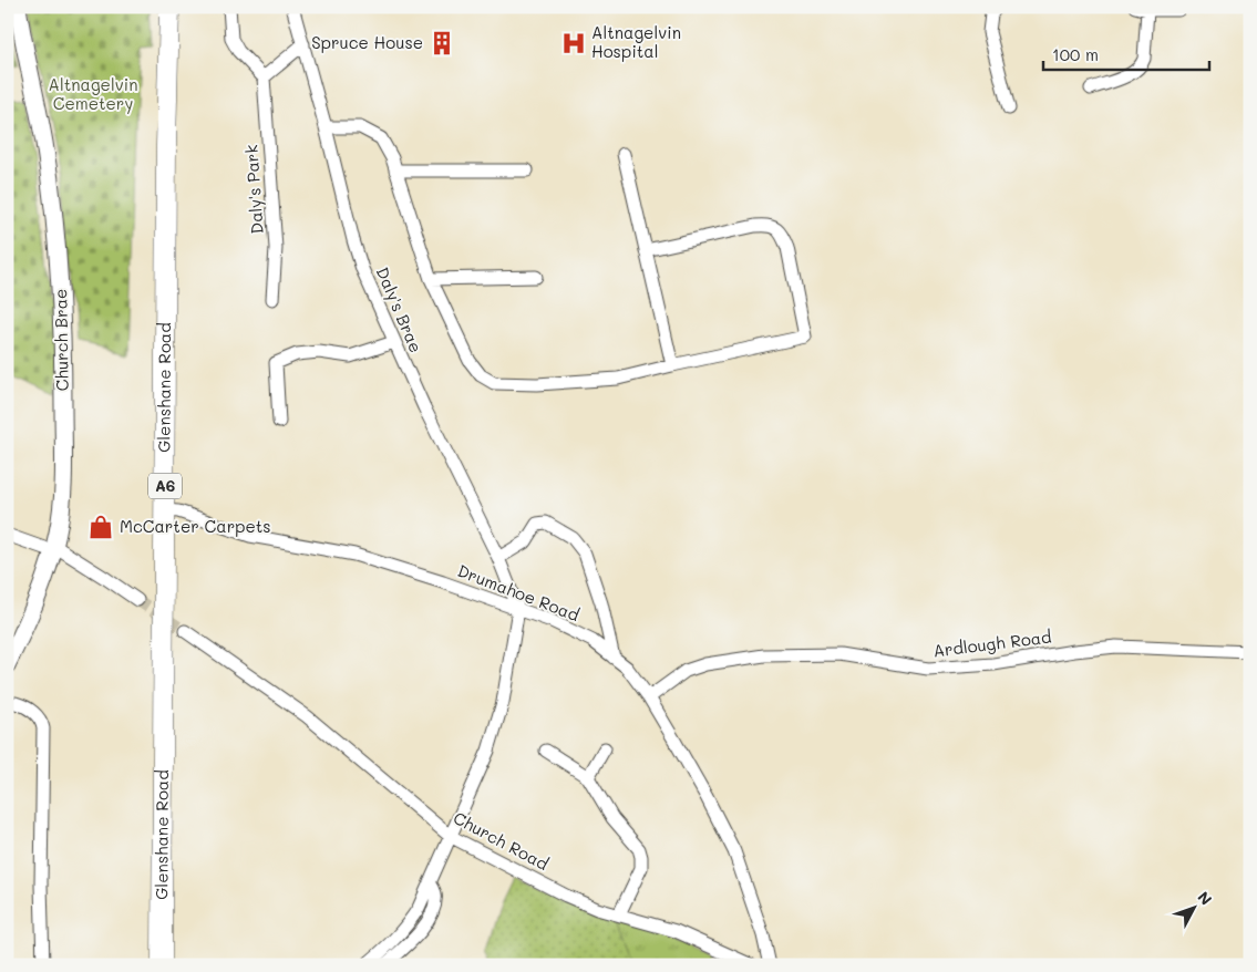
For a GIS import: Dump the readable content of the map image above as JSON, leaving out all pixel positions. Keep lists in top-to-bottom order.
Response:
{
  "streets": {
    "highway": ["Glenshane Road", "A6"],
    "main road": ["Church Brae"],
    "street": [
      "Daly's Park",
      "Daly's Brae",
      "Drumahoe Road",
      "Ardlough Road",
      "Church Road"
    ]
  },
  "crossings": [
    ["Daly's Brae", "Drumahoe Road"],
    ["Glenshane Road", "Drumahoe Road"],
    ["Drumahoe Road", "Ardlough Road"]
  ],
  "parks": ["Altnagelvin Cemetery"],
  "places": {
    "building": ["Spruce House"],
    "hospital": ["Altnagelvin Hospital"],
    "shop": ["McCarter Carpets"]
  },
  "scale_bar": "100 m",
  "north": "top right"
}
